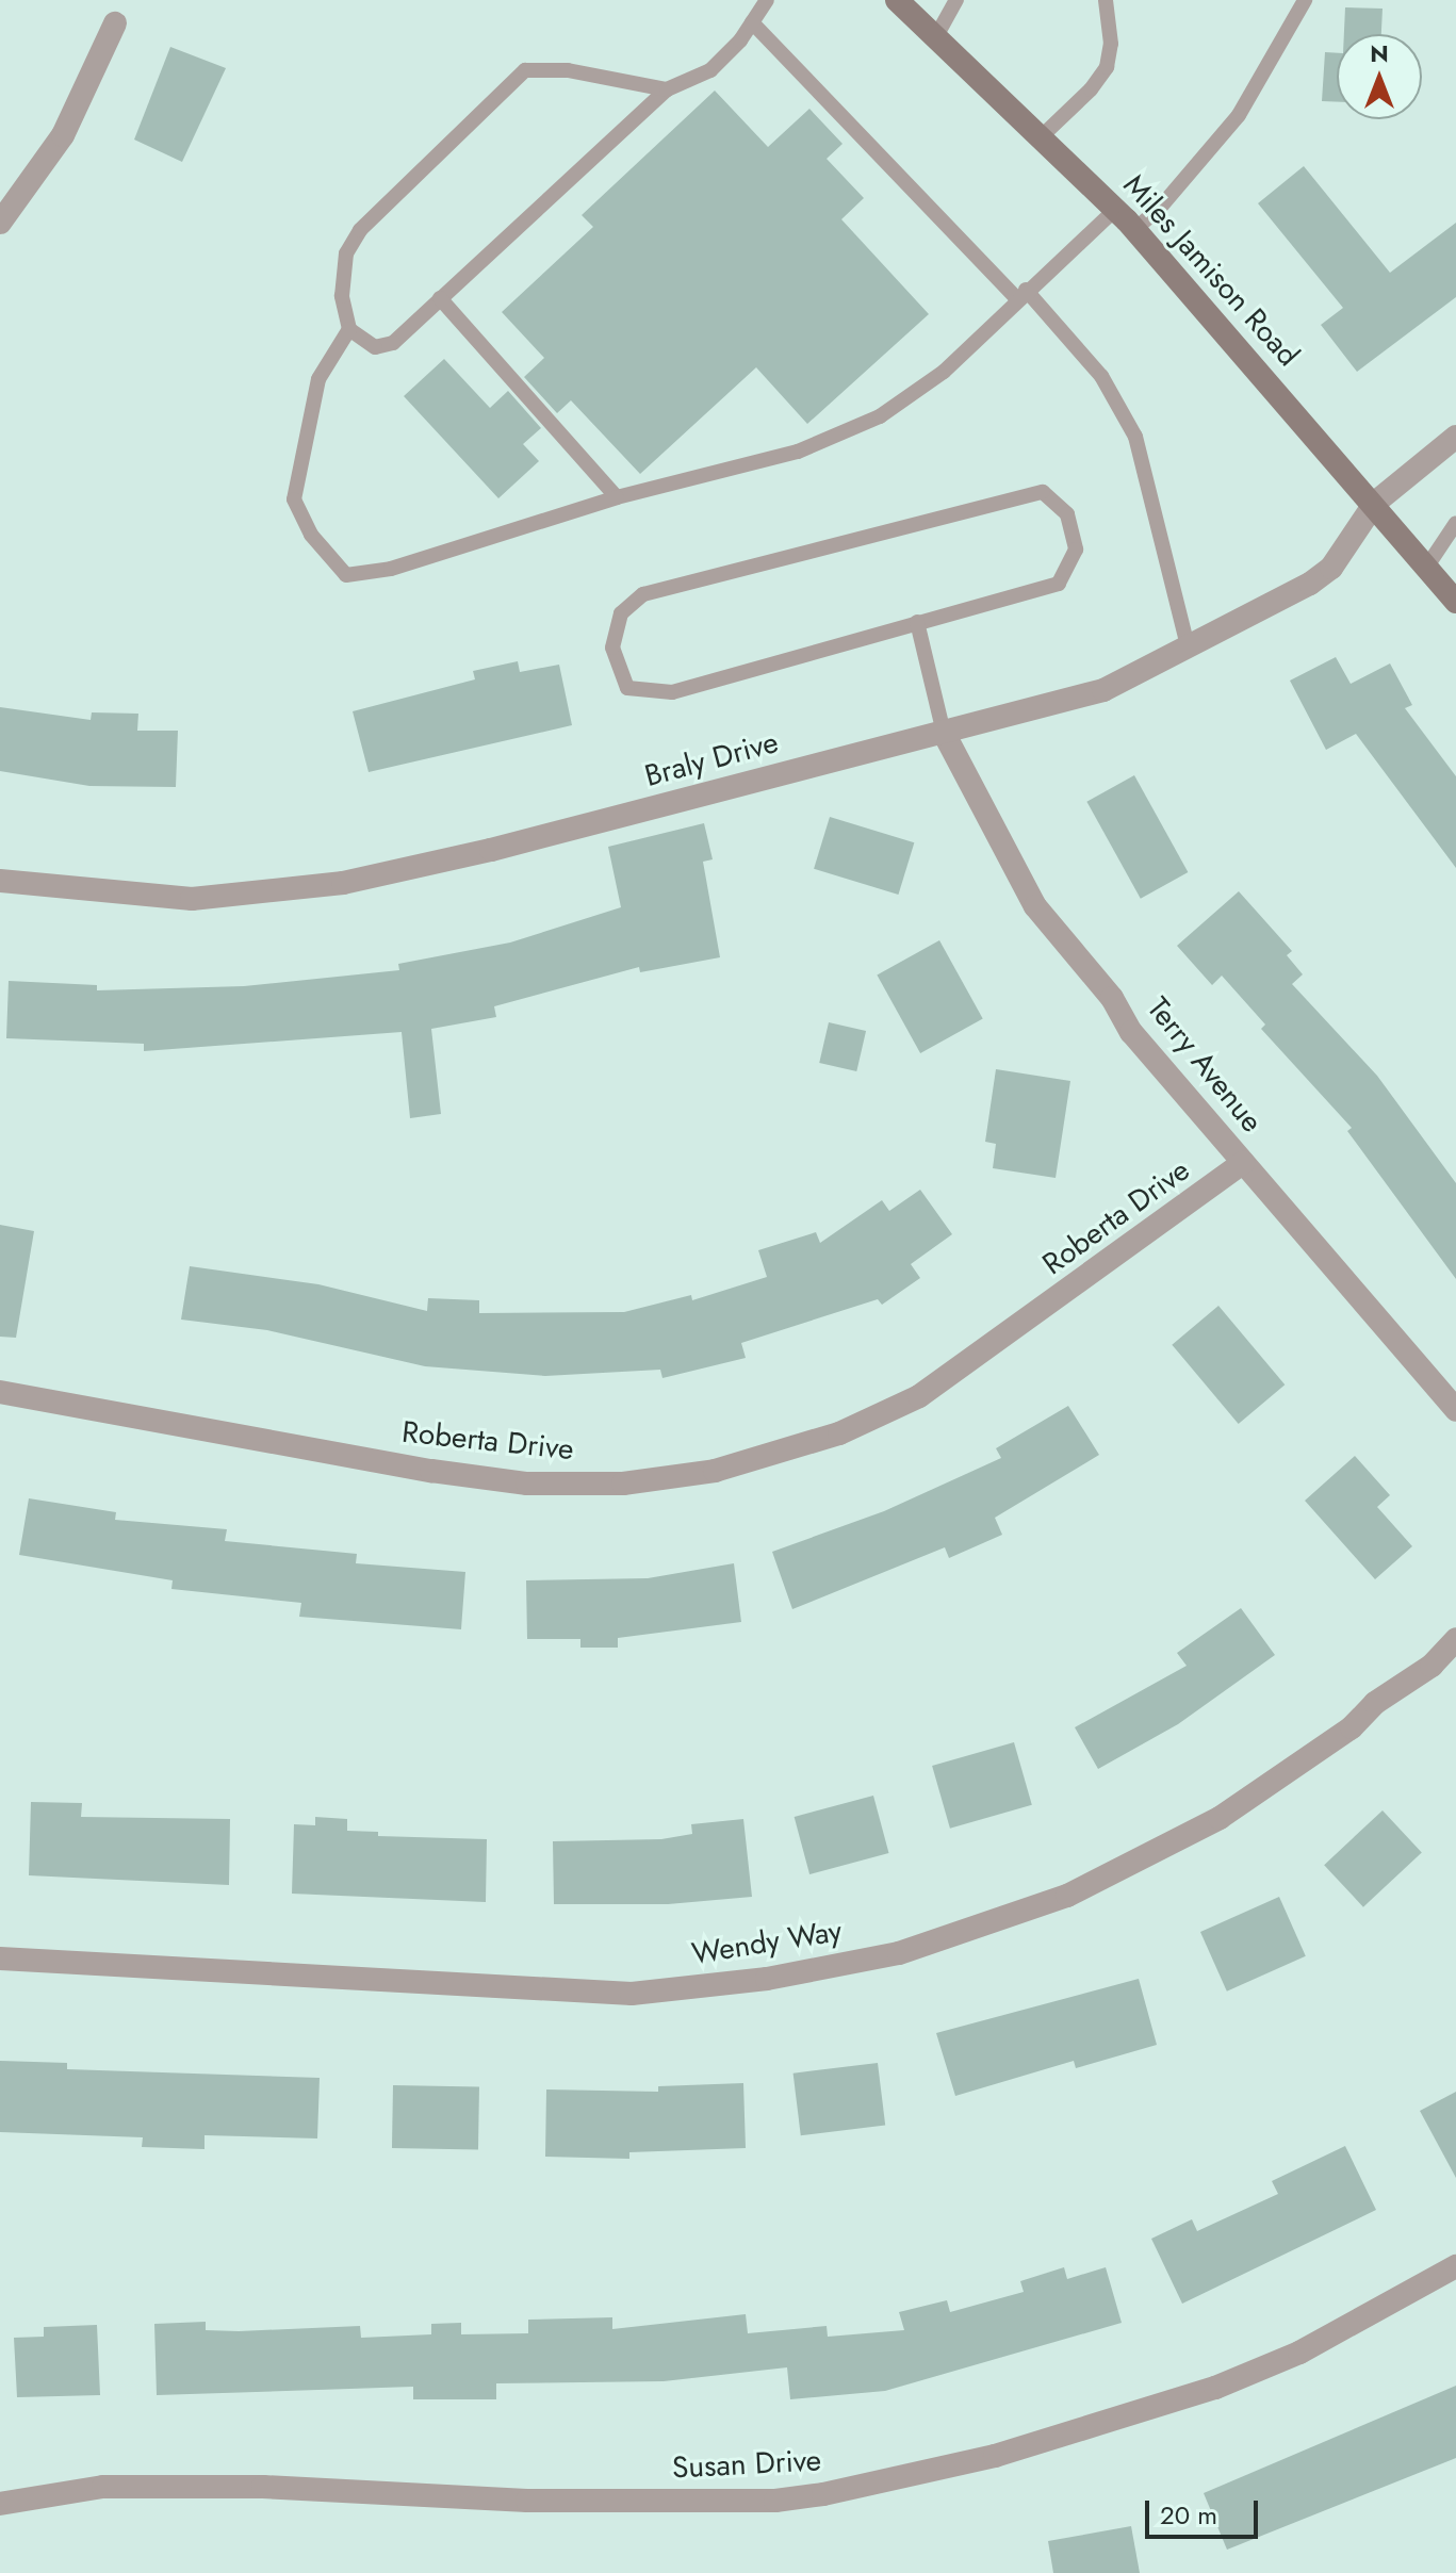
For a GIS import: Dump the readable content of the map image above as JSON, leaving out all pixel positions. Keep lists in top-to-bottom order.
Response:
{
  "streets": {
    "main road": ["Miles Jamison Road"],
    "street": [
      "Braly Drive",
      "Terry Avenue",
      "Roberta Drive",
      "Wendy Way",
      "Susan Drive"
    ]
  },
  "crossings": [
    ["Miles Jamison Road", "Braly Drive"],
    ["Braly Drive", "Terry Avenue"],
    ["Terry Avenue", "Roberta Drive"]
  ],
  "scale_bar": "20 m",
  "north": "top"
}
